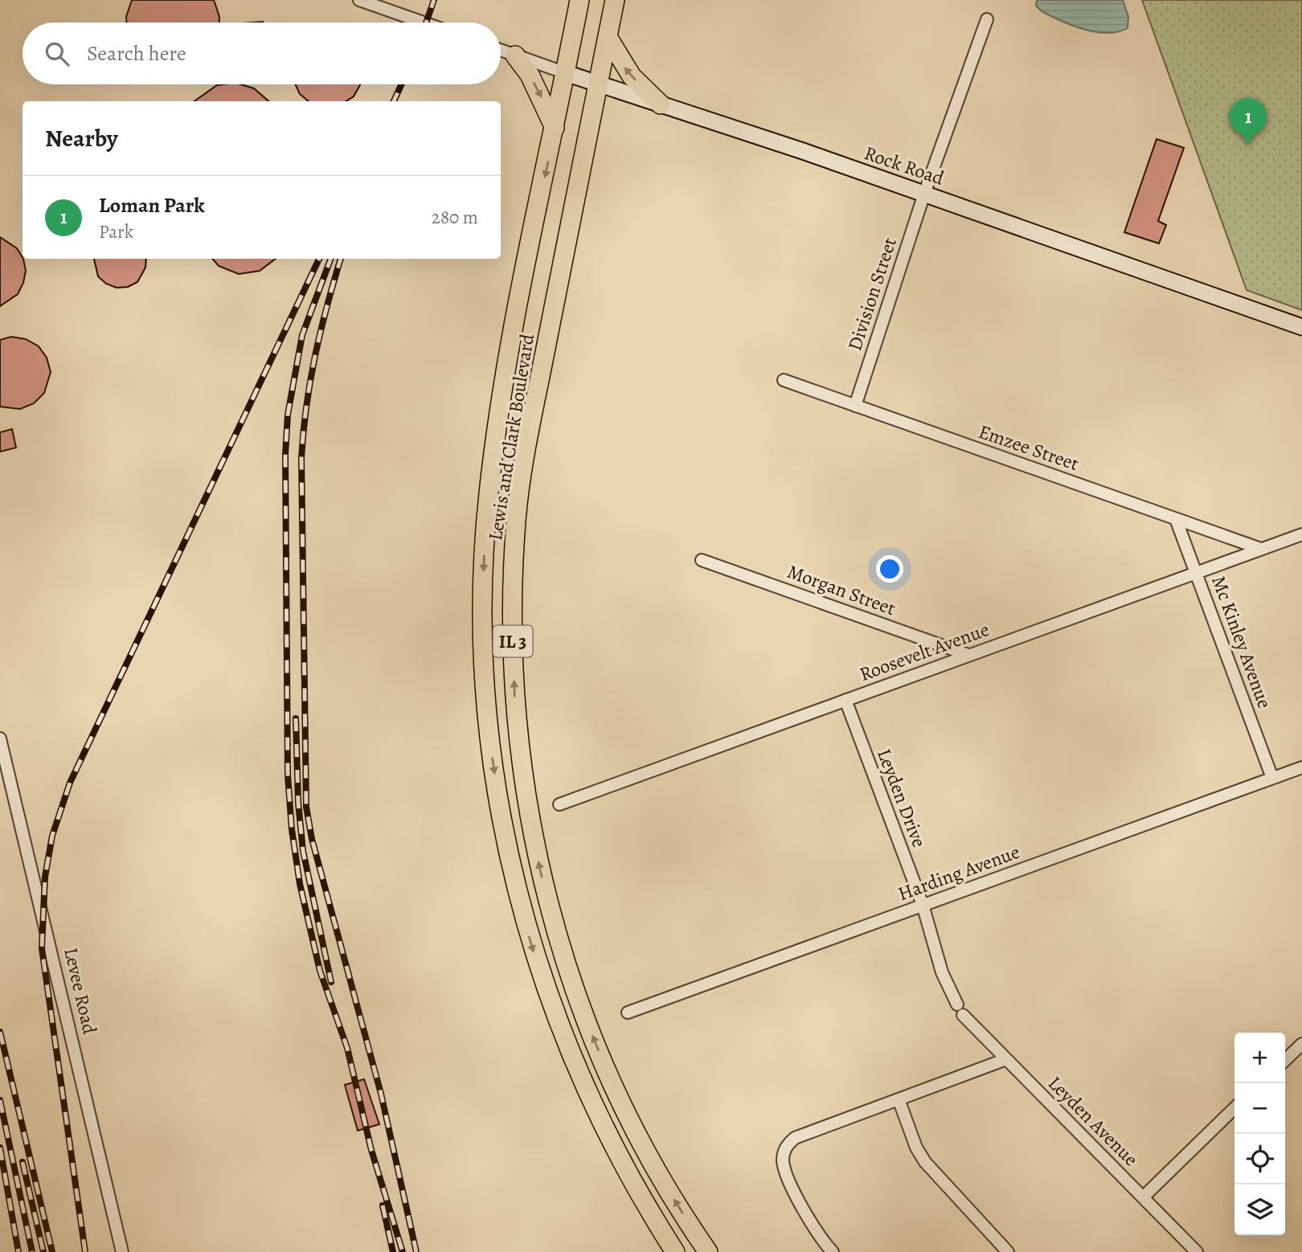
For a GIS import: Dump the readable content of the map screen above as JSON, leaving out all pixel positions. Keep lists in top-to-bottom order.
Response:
{
  "streets": {
    "highway": ["Lewis and Clark Boulevard", "IL 3"],
    "main road": ["Rock Road"],
    "street": [
      "Division Street",
      "Emzee Street",
      "Morgan Street",
      "Mc Kinley Avenue",
      "Roosevelt Avenue",
      "Leyden Drive",
      "Harding Avenue",
      "Levee Road",
      "Leyden Avenue"
    ]
  },
  "crossings": [
    ["Rock Road", "Division Street"],
    ["Rock Road", "Lewis and Clark Boulevard"],
    ["Division Street", "Emzee Street"],
    ["Emzee Street", "Mc Kinley Avenue"],
    ["Emzee Street", "Roosevelt Avenue"],
    ["Morgan Street", "Roosevelt Avenue"],
    ["Mc Kinley Avenue", "Roosevelt Avenue"],
    ["Mc Kinley Avenue", "Harding Avenue"],
    ["Roosevelt Avenue", "Leyden Drive"],
    ["Leyden Drive", "Harding Avenue"],
    ["Leyden Drive", "Leyden Avenue"]
  ],
  "page": {
    "search": "Search here",
    "pins": "1",
    "heading": "Nearby",
    "list": [
      {
        "mark": "1",
        "name": "Loman Park",
        "note": "Park",
        "value": "280 m"
      }
    ],
    "map_buttons": ["+", "−"]
  }
}
